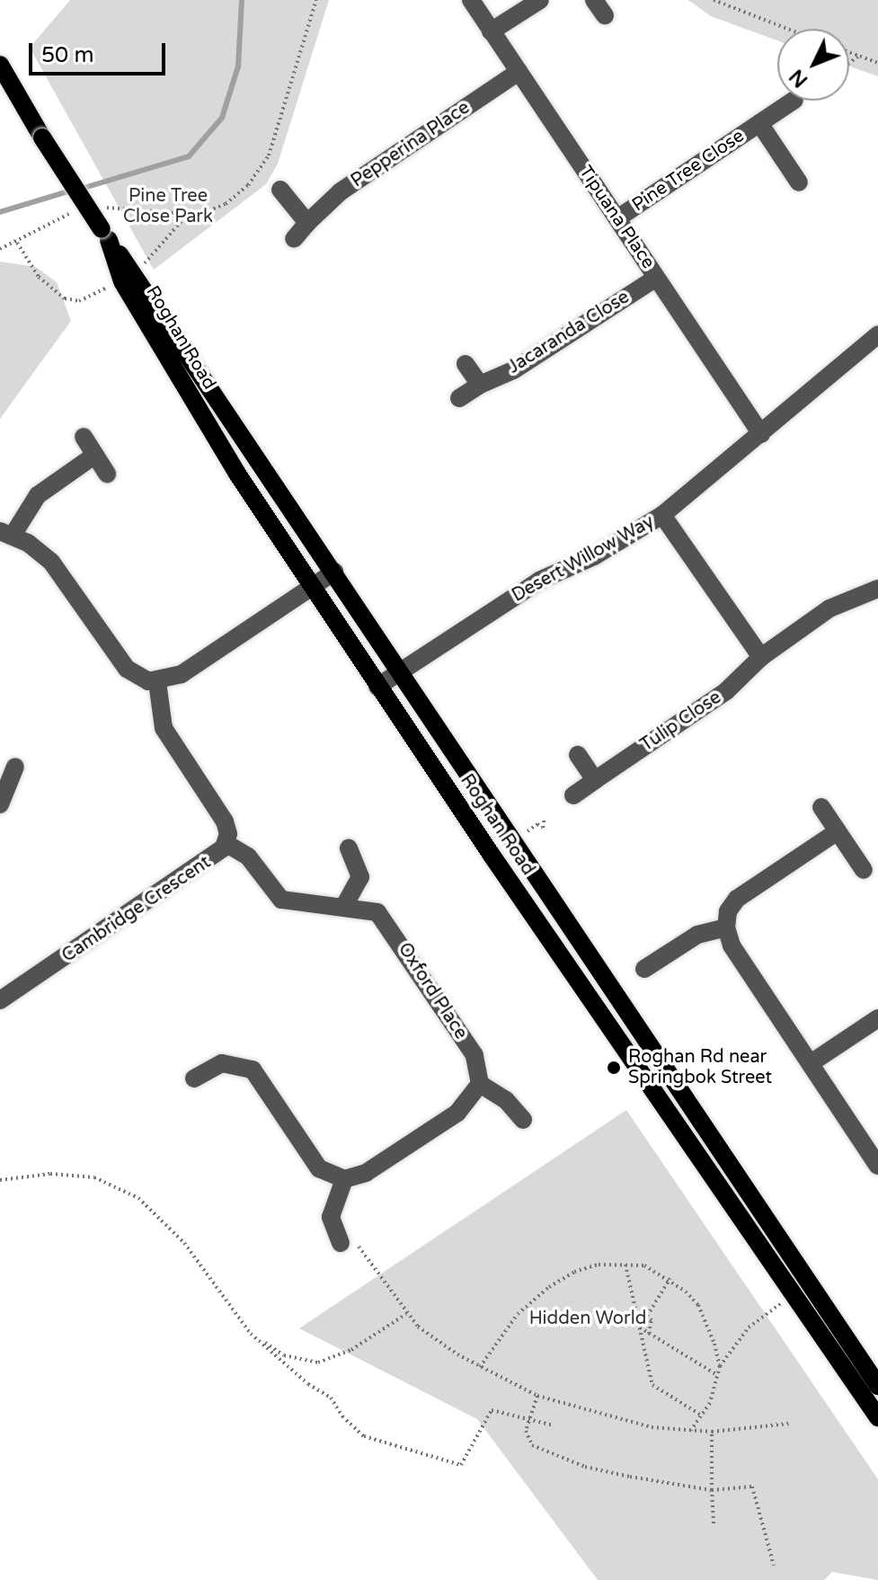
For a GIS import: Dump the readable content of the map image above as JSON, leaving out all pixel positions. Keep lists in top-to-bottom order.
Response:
{
  "streets": {
    "main road": ["Roghan Road"],
    "street": [
      "Pepperina Place",
      "Pine Tree Close",
      "Tipuana Place",
      "Jacaranda Close",
      "Desert Willow Way",
      "Tulip Close",
      "Cambridge Crescent",
      "Oxford Place"
    ]
  },
  "crossings": [
    ["Pepperina Place", "Tipuana Place"],
    ["Pine Tree Close", "Tipuana Place"],
    ["Tipuana Place", "Jacaranda Close"],
    ["Tipuana Place", "Desert Willow Way"],
    ["Roghan Road", "Desert Willow Way"],
    ["Cambridge Crescent", "Oxford Place"]
  ],
  "parks": ["Pine Tree Close Park", "Hidden World"],
  "places": ["Roghan Rd near Springbok Street"],
  "scale_bar": "50 m",
  "north": "bottom left"
}
